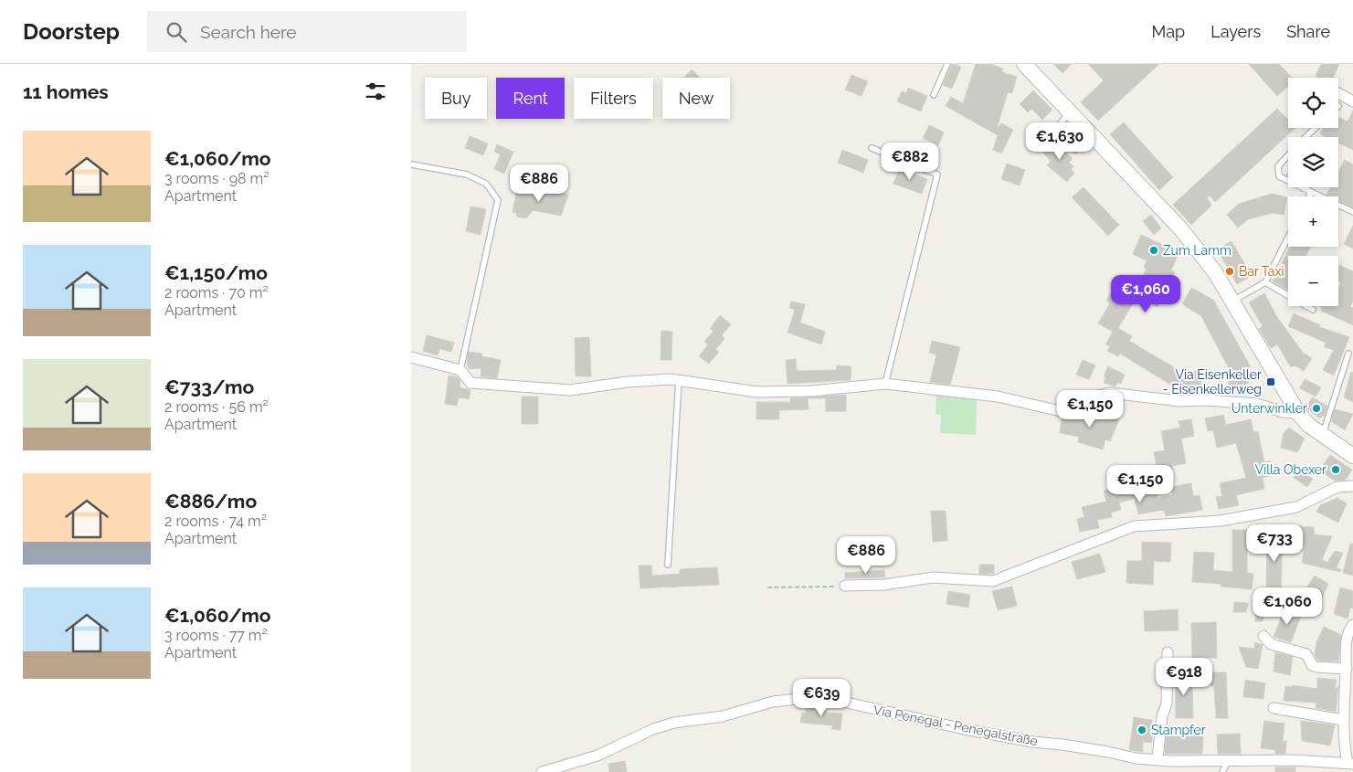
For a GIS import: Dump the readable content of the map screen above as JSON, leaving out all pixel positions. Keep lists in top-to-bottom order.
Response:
{
  "streets": {
    "street": ["Via Penegal - Penegalstraße"]
  },
  "places": {
    "other": [
      "Zum Lamm",
      "Bar Taxi",
      "Unterwinkler",
      "Villa Obexer",
      "Stampfer"
    ],
    "transit": ["Via Eisenkeller - Eisenkellerweg"]
  },
  "page": {
    "header": "Doorstep",
    "search": "Search here",
    "nav": ["Map", "Layers", "Share"],
    "heading": "11 homes",
    "map_buttons": ["+", "−"],
    "chip": [
      "Buy",
      "Rent",
      "Filters",
      "New"
    ],
    "list": [
      {
        "name": "€1,060/mo",
        "note": "3 rooms · 98 m² · Apartment"
      },
      {
        "name": "€1,150/mo",
        "note": "2 rooms · 70 m² · Apartment"
      },
      {
        "name": "€733/mo",
        "note": "2 rooms · 56 m² · Apartment"
      },
      {
        "name": "€886/mo",
        "note": "2 rooms · 74 m² · Apartment"
      },
      {
        "name": "€1,060/mo",
        "note": "3 rooms · 77 m² · Apartment"
      }
    ],
    "price": [
      "€1,630",
      "€882",
      "€886",
      "€1,060",
      "€1,150",
      "€1,150",
      "€733",
      "€886",
      "€1,060",
      "€918",
      "€639"
    ]
  }
}
